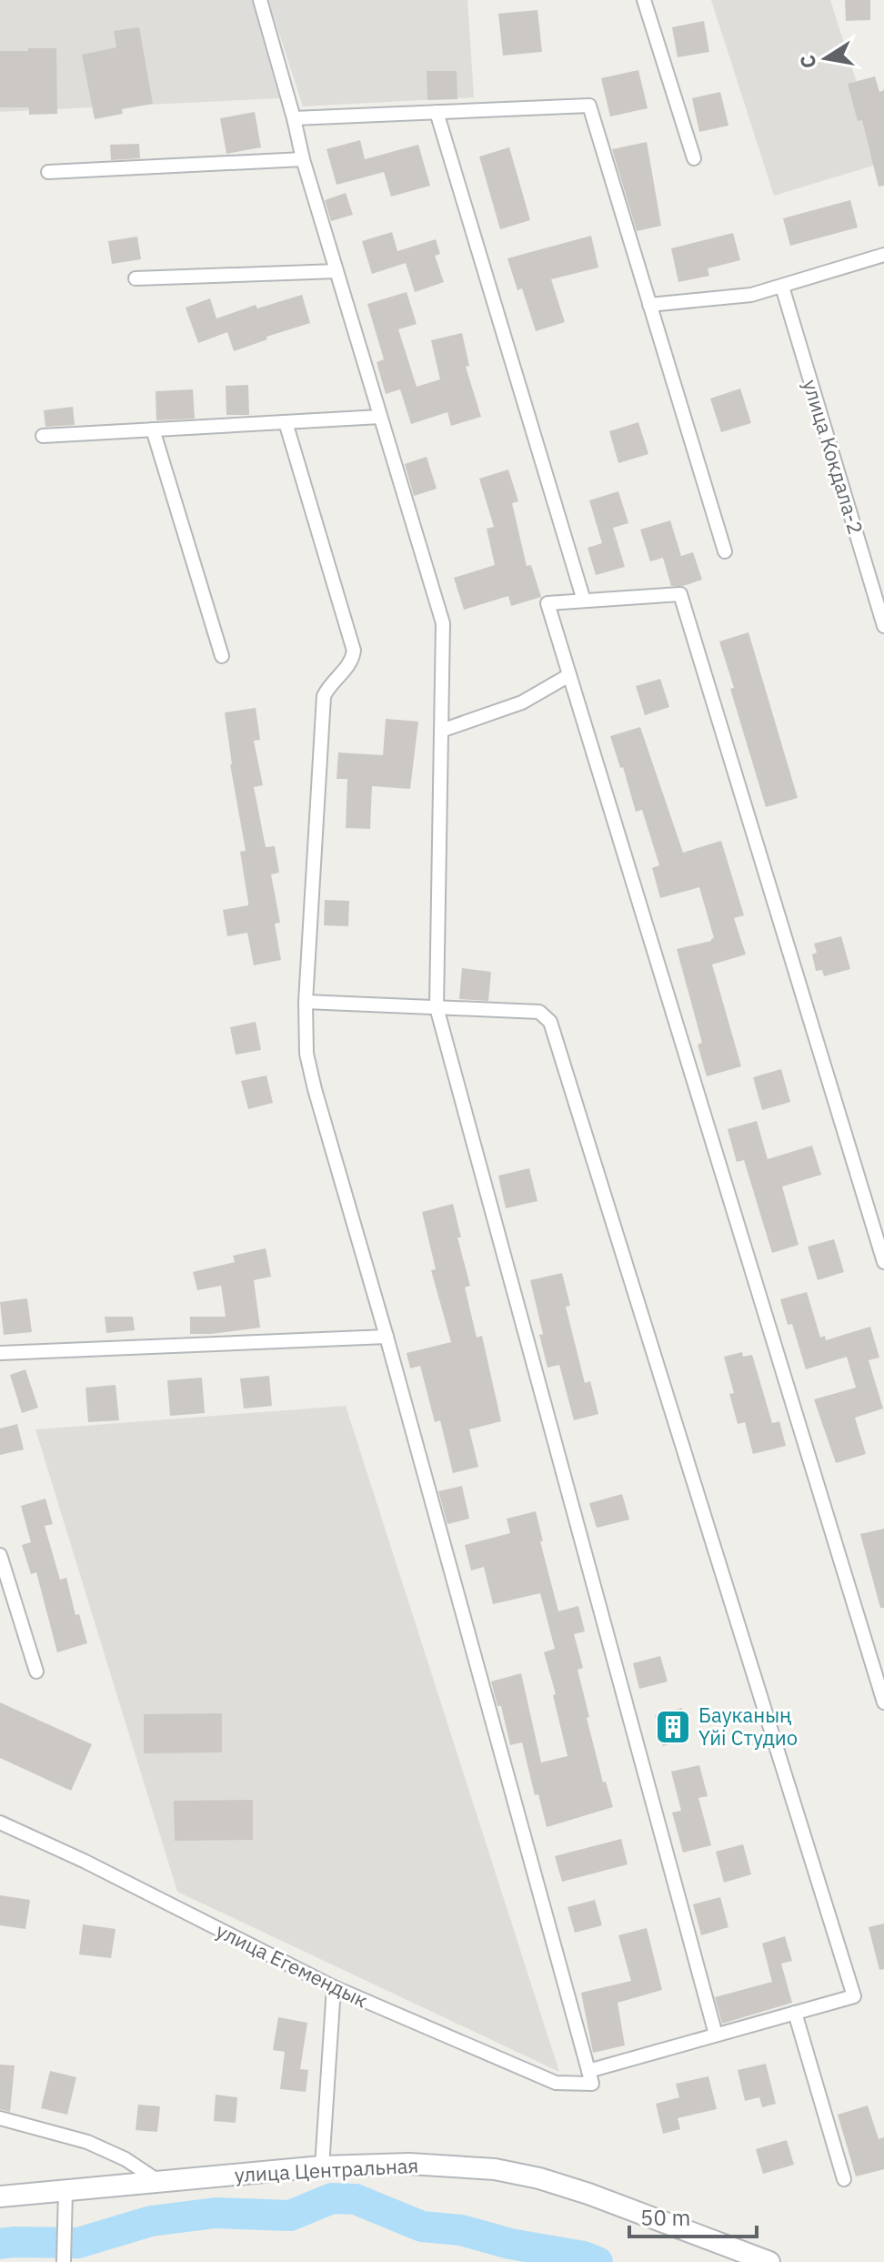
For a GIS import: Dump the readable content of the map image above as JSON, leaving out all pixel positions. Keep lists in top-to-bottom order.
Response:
{
  "streets": {
    "main road": ["улица Центральная"],
    "street": ["улица Кокдала-2", "улица Егемендык"]
  },
  "places": {
    "building": ["Бауканың Үйі Студио"]
  },
  "scale_bar": "50 m",
  "north": "left"
}
